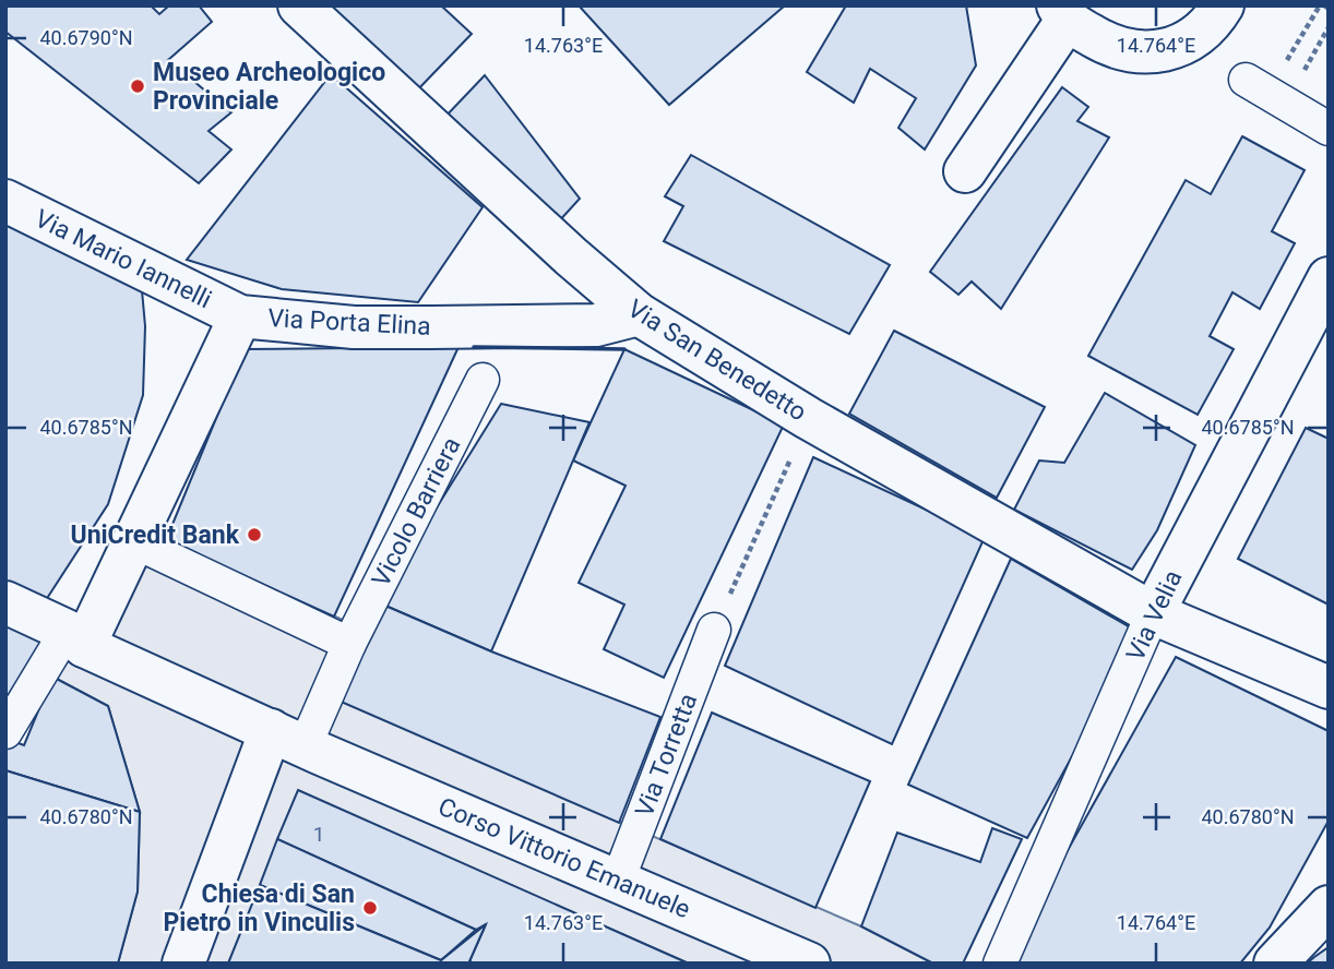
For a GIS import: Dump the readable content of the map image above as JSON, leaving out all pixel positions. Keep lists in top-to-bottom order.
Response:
{
  "streets": {
    "street": [
      "Via Mario Iannelli",
      "Via Porta Elina",
      "Via San Benedetto",
      "Vicolo Barriera",
      "Via Velia",
      "Via Torretta",
      "Corso Vittorio Emanuele"
    ]
  },
  "crossings": [
    ["Via Mario Iannelli", "Via Porta Elina"],
    ["Via Porta Elina", "Via San Benedetto"],
    ["Via Porta Elina", "Corso Vittorio Emanuele"],
    ["Via San Benedetto", "Via Velia"],
    ["Vicolo Barriera", "Corso Vittorio Emanuele"],
    ["Via Torretta", "Corso Vittorio Emanuele"]
  ],
  "places": ["Museo Archeologico Provinciale", "UniCredit Bank", "Chiesa di San Pietro in Vinculis"],
  "house_numbers": ["1"],
  "coordinates": [
    "40.6790°N",
    "14.763°E",
    "14.764°E",
    "40.6785°N",
    "40.6780°N"
  ]
}
